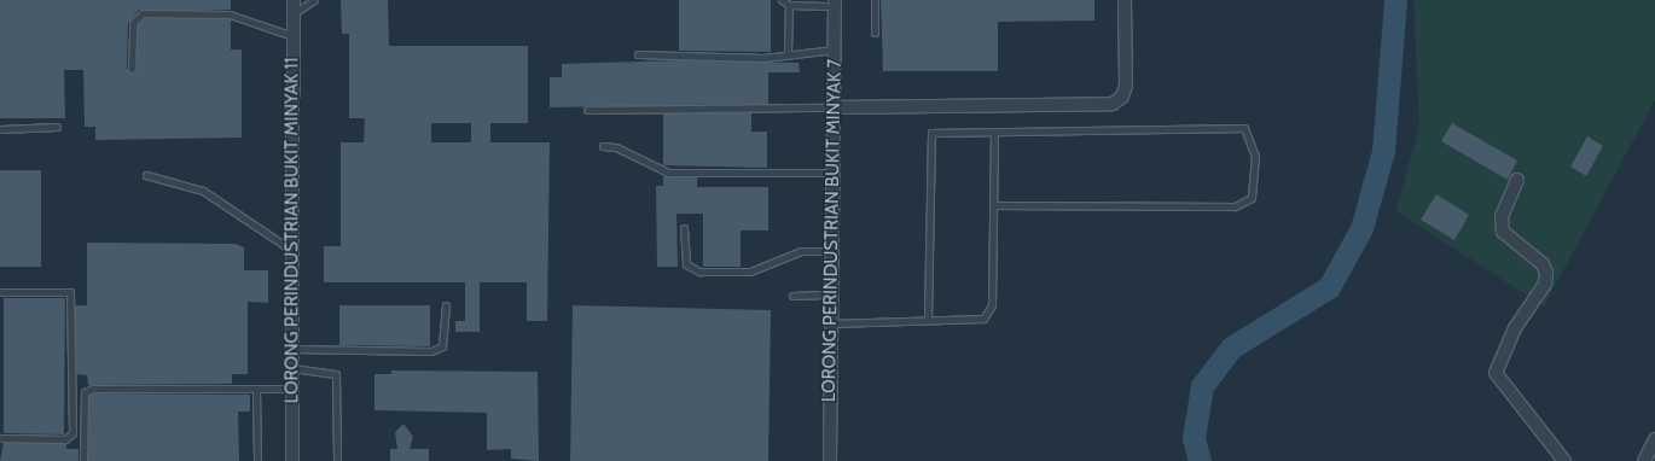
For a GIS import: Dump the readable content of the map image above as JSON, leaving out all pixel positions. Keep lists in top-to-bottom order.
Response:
{
  "streets": {
    "street": ["LORONG PERINDUSTRIAN BUKIT MINYAK 11", "LORONG PERINDUSTRIAN BUKIT MINYAK 7"]
  }
}
